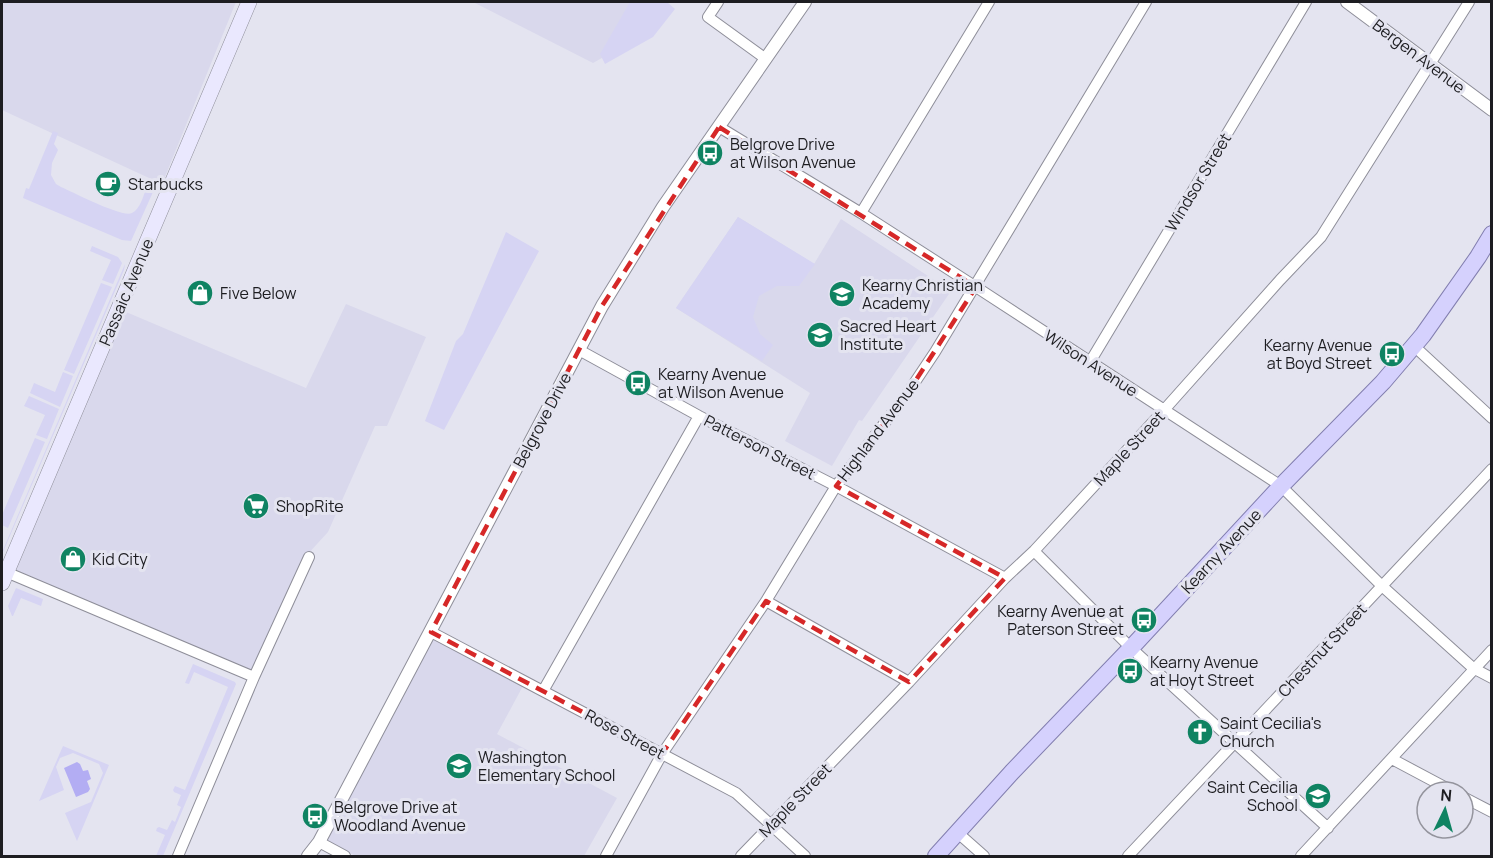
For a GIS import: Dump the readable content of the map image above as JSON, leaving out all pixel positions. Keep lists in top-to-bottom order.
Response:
{
  "streets": {
    "main road": ["Passaic Avenue", "Kearny Avenue"],
    "street": [
      "Bergen Avenue",
      "Windsor Street",
      "Wilson Avenue",
      "Belgrove Drive",
      "Highland Avenue",
      "Patterson Street",
      "Maple Street",
      "Chestnut Street",
      "Rose Street"
    ]
  },
  "crossings": [
    ["Bergen Avenue", "Maple Street"],
    ["Windsor Street", "Wilson Avenue"],
    ["Wilson Avenue", "Belgrove Drive"],
    ["Wilson Avenue", "Highland Avenue"],
    ["Wilson Avenue", "Maple Street"],
    ["Wilson Avenue", "Kearny Avenue"],
    ["Wilson Avenue", "Chestnut Street"],
    ["Belgrove Drive", "Patterson Street"],
    ["Belgrove Drive", "Rose Street"],
    ["Highland Avenue", "Patterson Street"],
    ["Highland Avenue", "Rose Street"],
    ["Patterson Street", "Maple Street"],
    ["Maple Street", "Rose Street"]
  ],
  "places": {
    "bus stop": [
      "Belgrove Drive at Wilson Avenue",
      "Kearny Avenue at Boyd Street",
      "Kearny Avenue at Wilson Avenue",
      "Kearny Avenue at Paterson Street",
      "Kearny Avenue at Hoyt Street",
      "Belgrove Drive at Woodland Avenue"
    ],
    "cafe": ["Starbucks"],
    "shop": ["Five Below", "Kid City"],
    "school or university": [
      "Kearny Christian Academy",
      "Sacred Heart Institute",
      "Washington Elementary School",
      "Saint Cecilia School"
    ],
    "supermarket": ["ShopRite"],
    "church": ["Saint Cecilia's Church"]
  },
  "north": "top"
}
